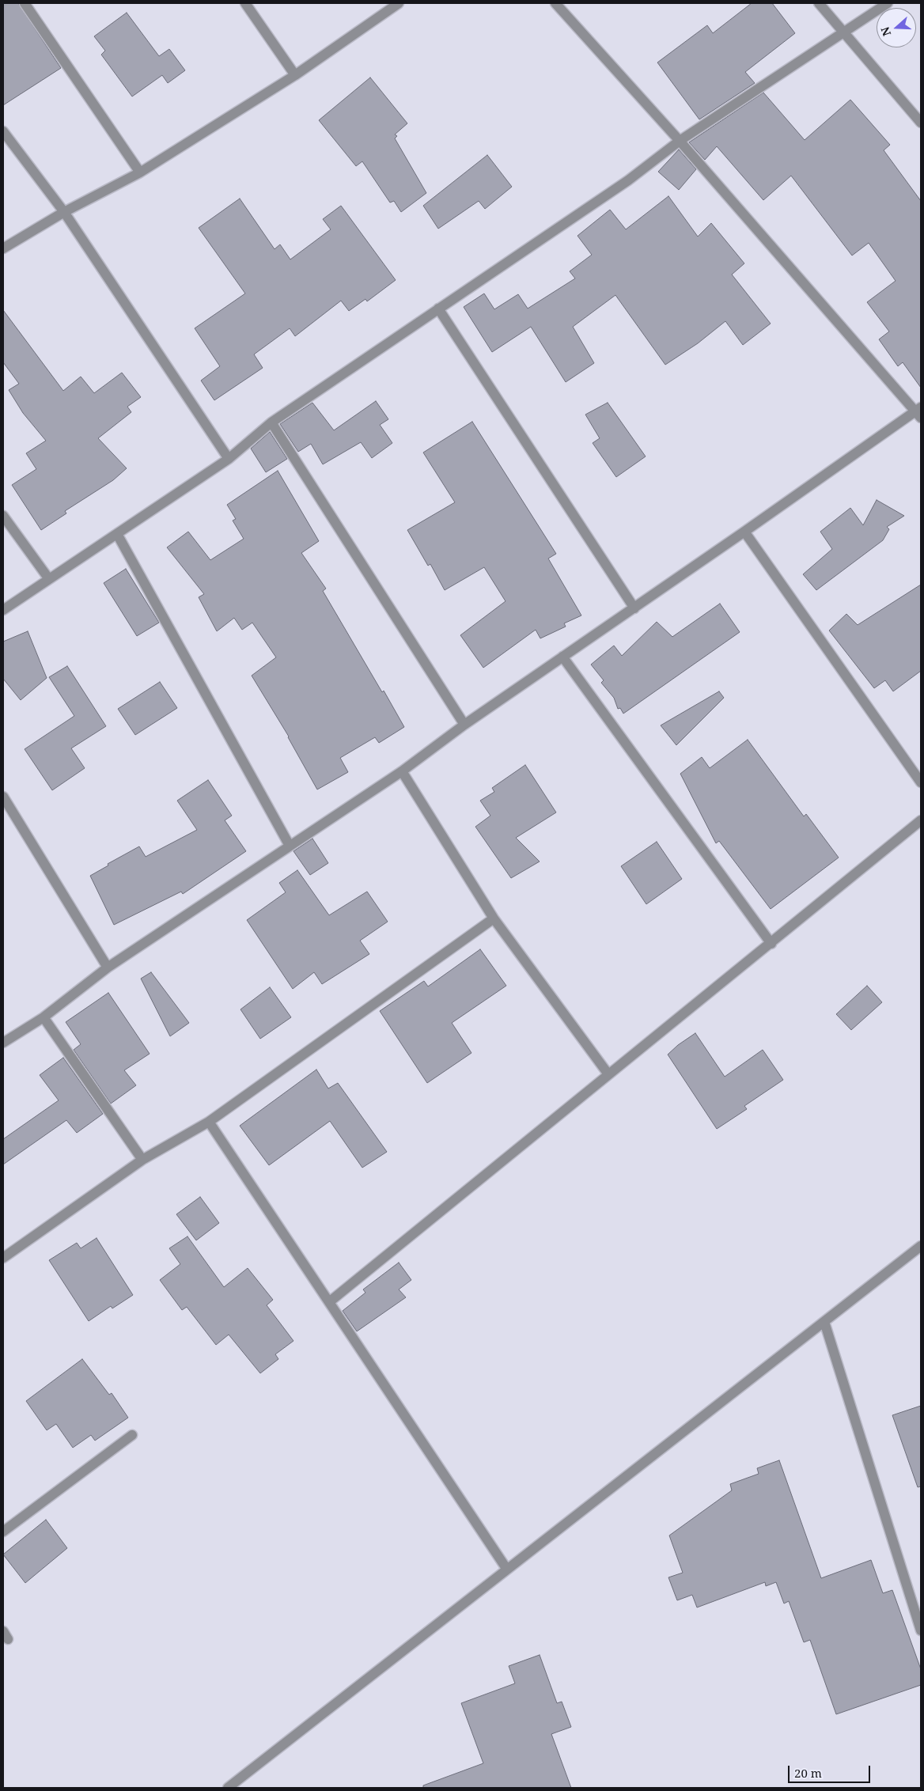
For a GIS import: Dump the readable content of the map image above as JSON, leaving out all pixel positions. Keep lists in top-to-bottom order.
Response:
{
  "scale_bar": "20 m",
  "north": "left"
}
